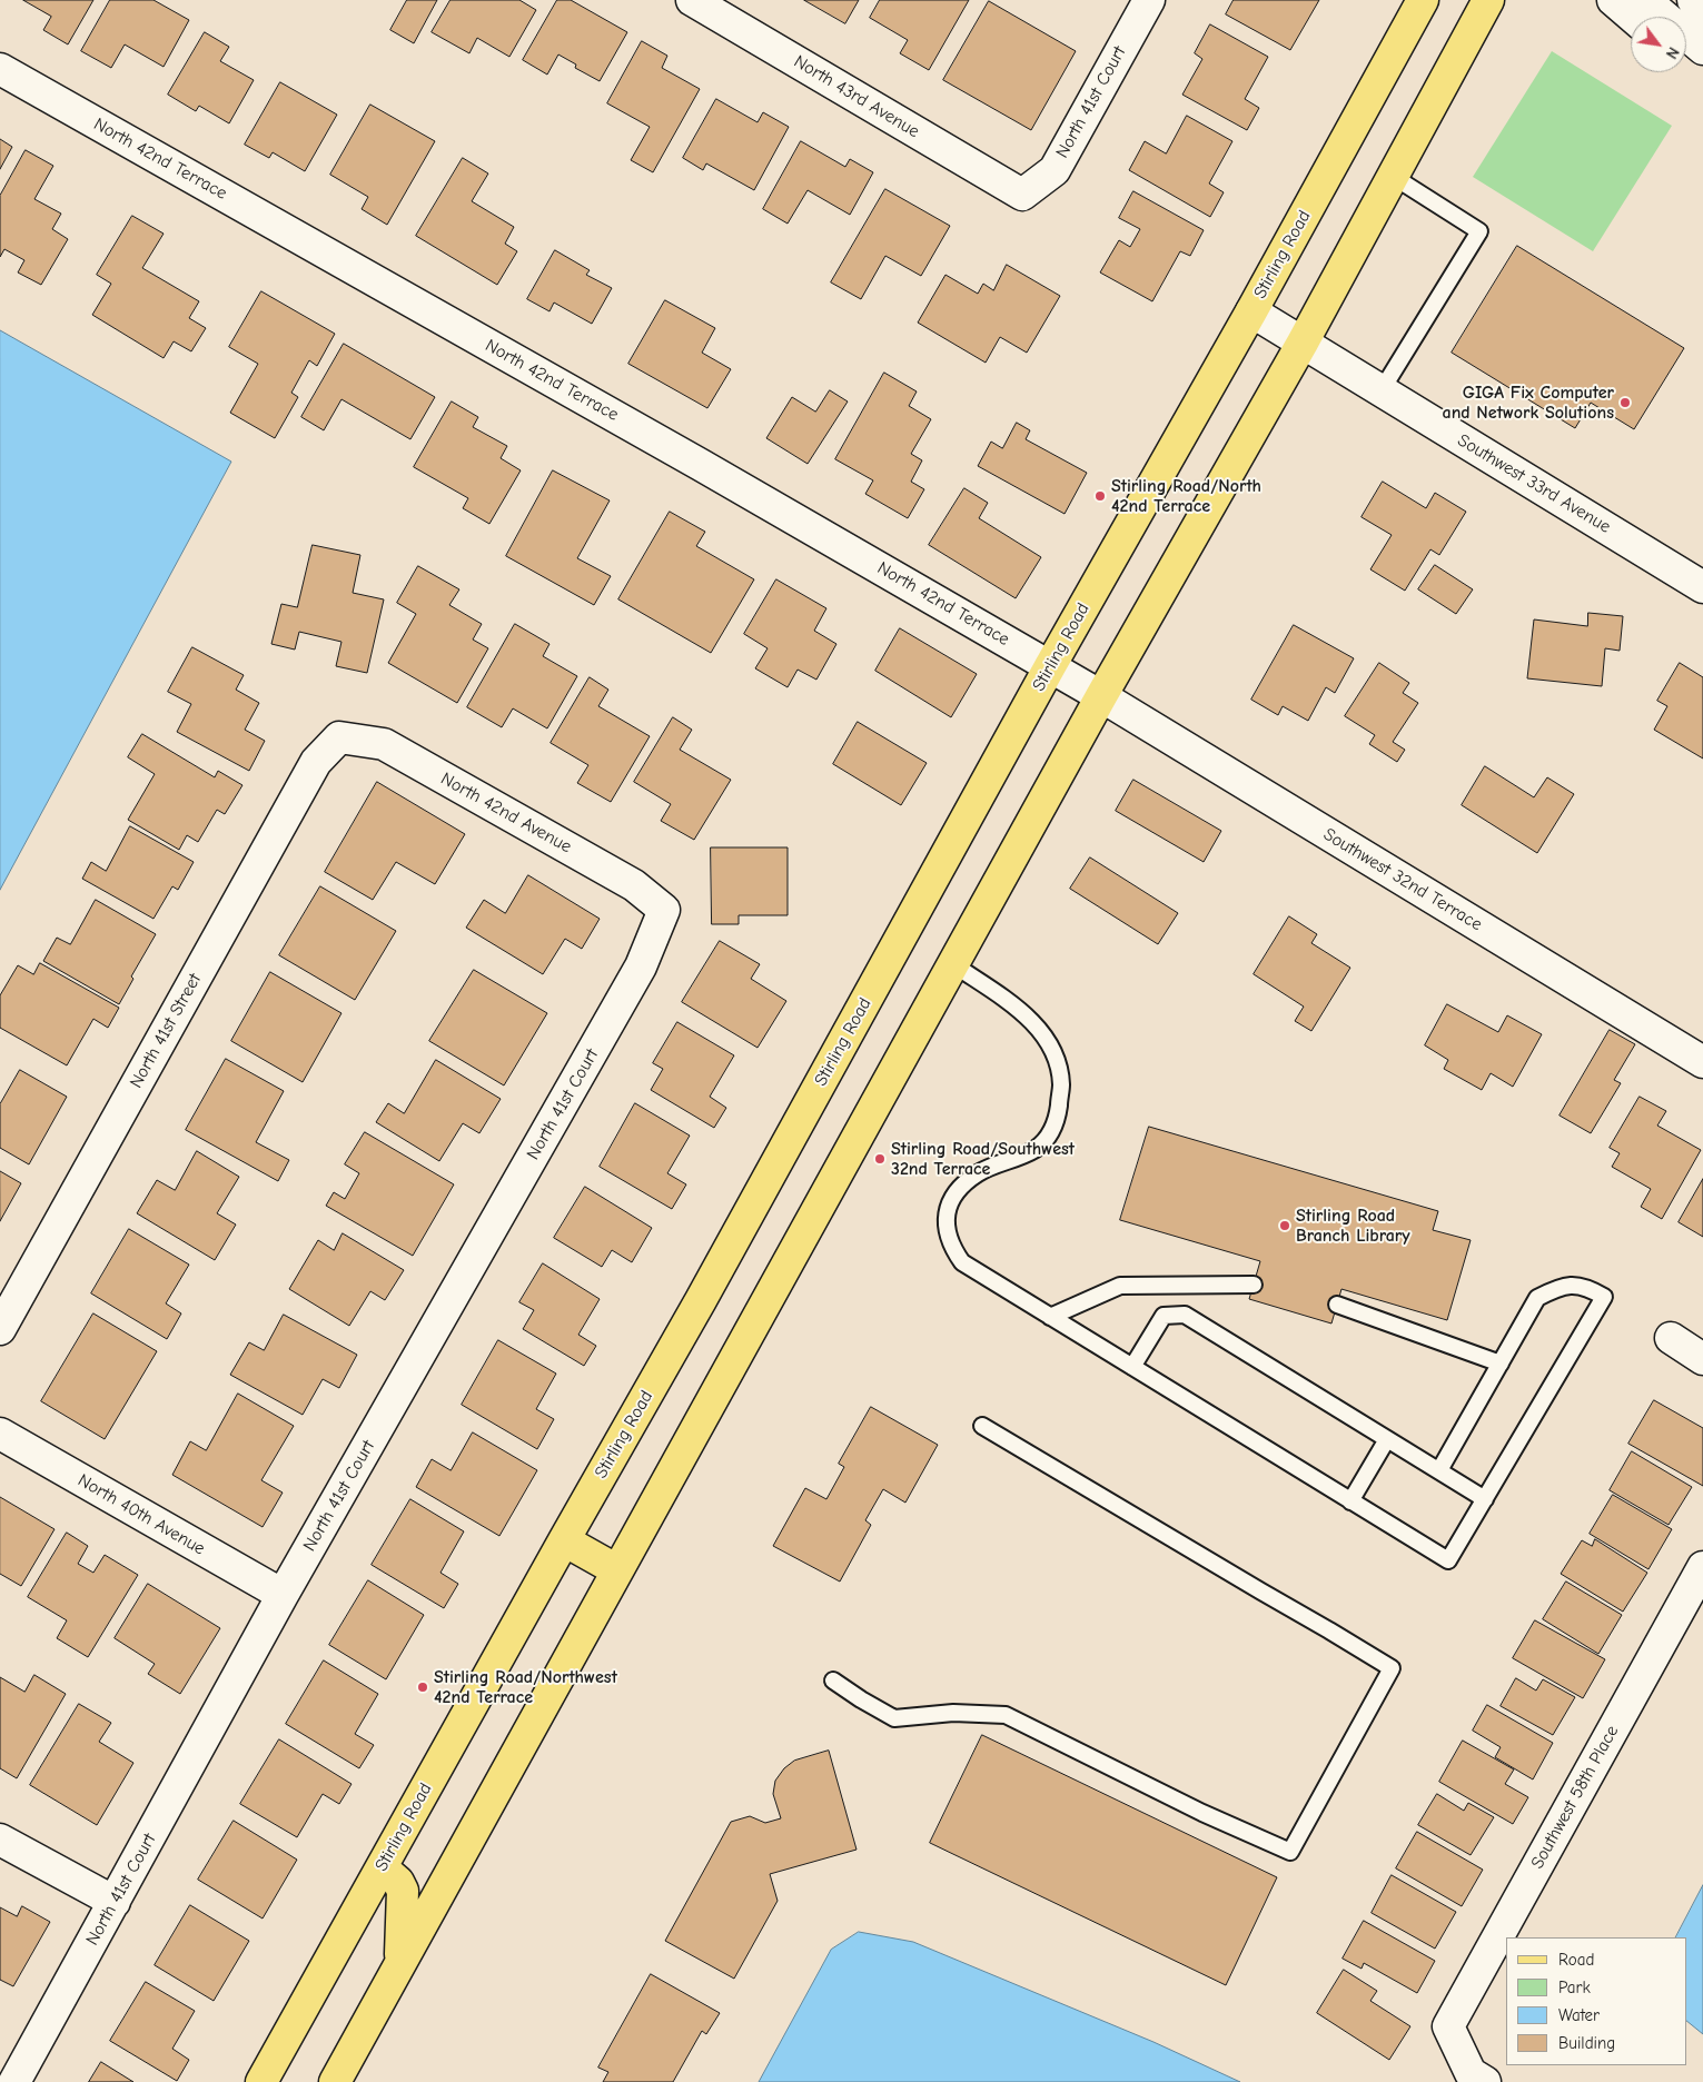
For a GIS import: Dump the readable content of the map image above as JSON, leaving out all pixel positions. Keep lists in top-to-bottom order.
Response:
{
  "streets": {
    "main road": ["Stirling Road"],
    "street": [
      "North 43rd Avenue",
      "North 41st Court",
      "North 42nd Terrace",
      "Southwest 33rd Avenue",
      "North 42nd Avenue",
      "Southwest 32nd Terrace",
      "North 41st Street",
      "North 40th Avenue",
      "Southwest 58th Place"
    ]
  },
  "crossings": [
    ["North 43rd Avenue", "North 41st Court"],
    ["North 41st Court", "North 42nd Avenue"],
    ["North 41st Court", "North 40th Avenue"],
    ["North 42nd Terrace", "Stirling Road"],
    ["North 42nd Terrace", "Southwest 32nd Terrace"],
    ["Stirling Road", "Southwest 33rd Avenue"],
    ["North 42nd Avenue", "North 41st Street"]
  ],
  "places": [
    "GIGA Fix Computer and Network Solutions",
    "Stirling Road/North 42nd Terrace",
    "Stirling Road/Southwest 32nd Terrace",
    "Stirling Road Branch Library",
    "Stirling Road/Northwest 42nd Terrace"
  ],
  "legend": [
    "Road",
    "Park",
    "Water",
    "Building"
  ],
  "north": "bottom right"
}
